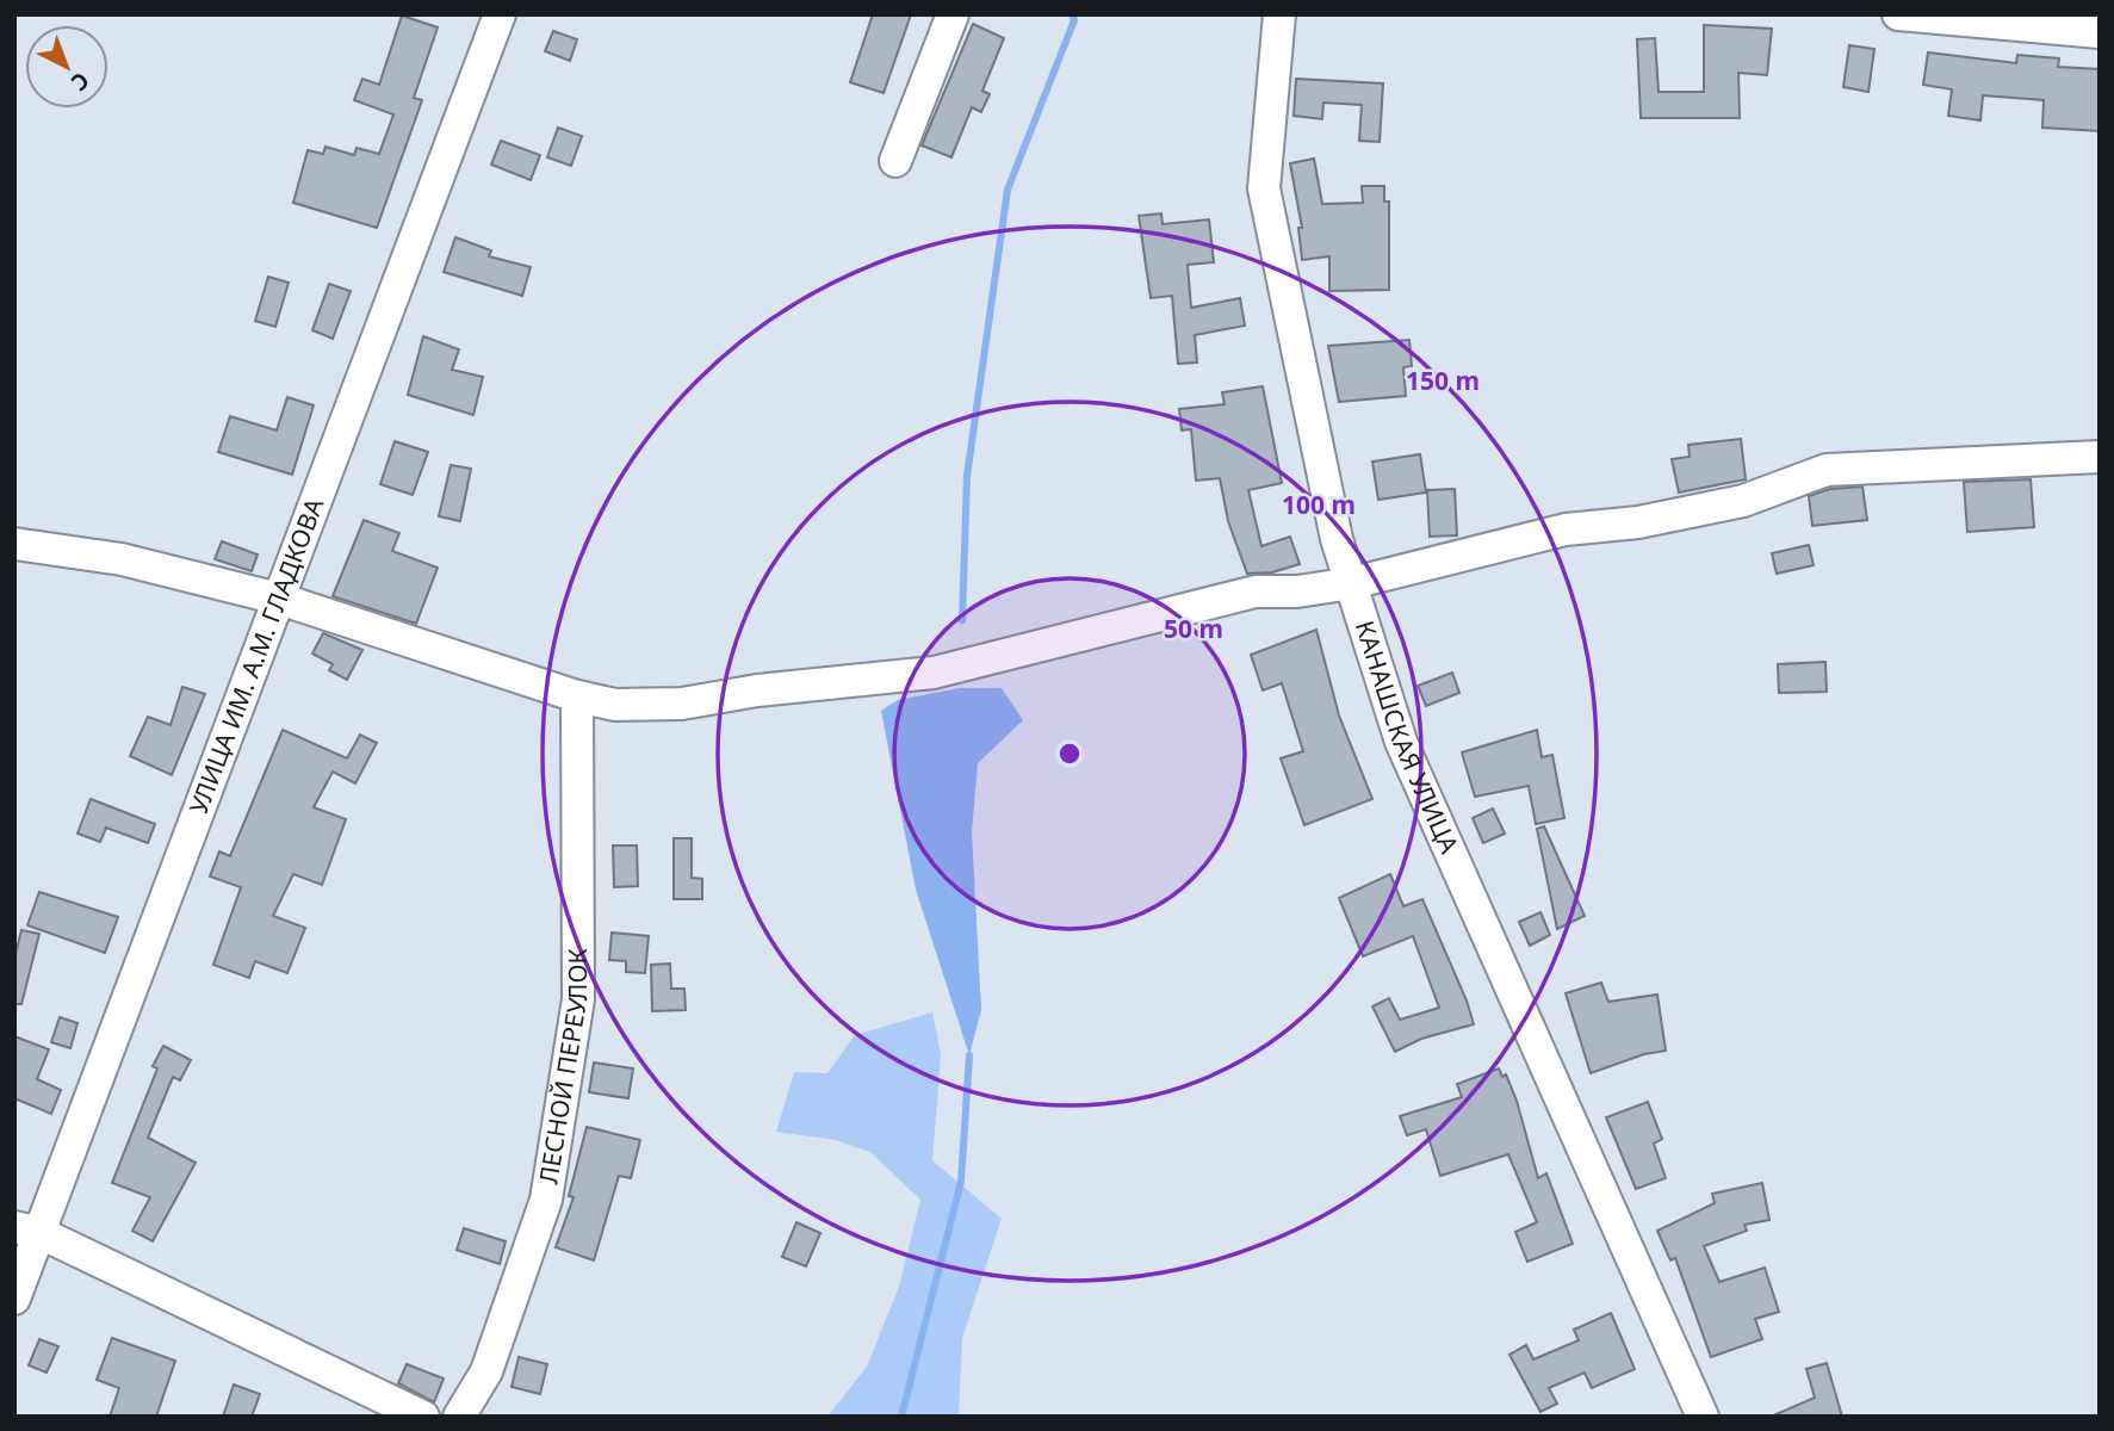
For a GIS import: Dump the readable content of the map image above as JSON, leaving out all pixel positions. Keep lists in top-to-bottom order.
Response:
{
  "streets": {
    "street": ["УЛИЦА ИМ. А.М. ГЛАДКОВА", "КАНАШСКАЯ УЛИЦА", "ЛЕСНОЙ ПЕРЕУЛОК"]
  },
  "north": "bottom right",
  "rings": ["150 m", "100 m", "50 m"]
}
